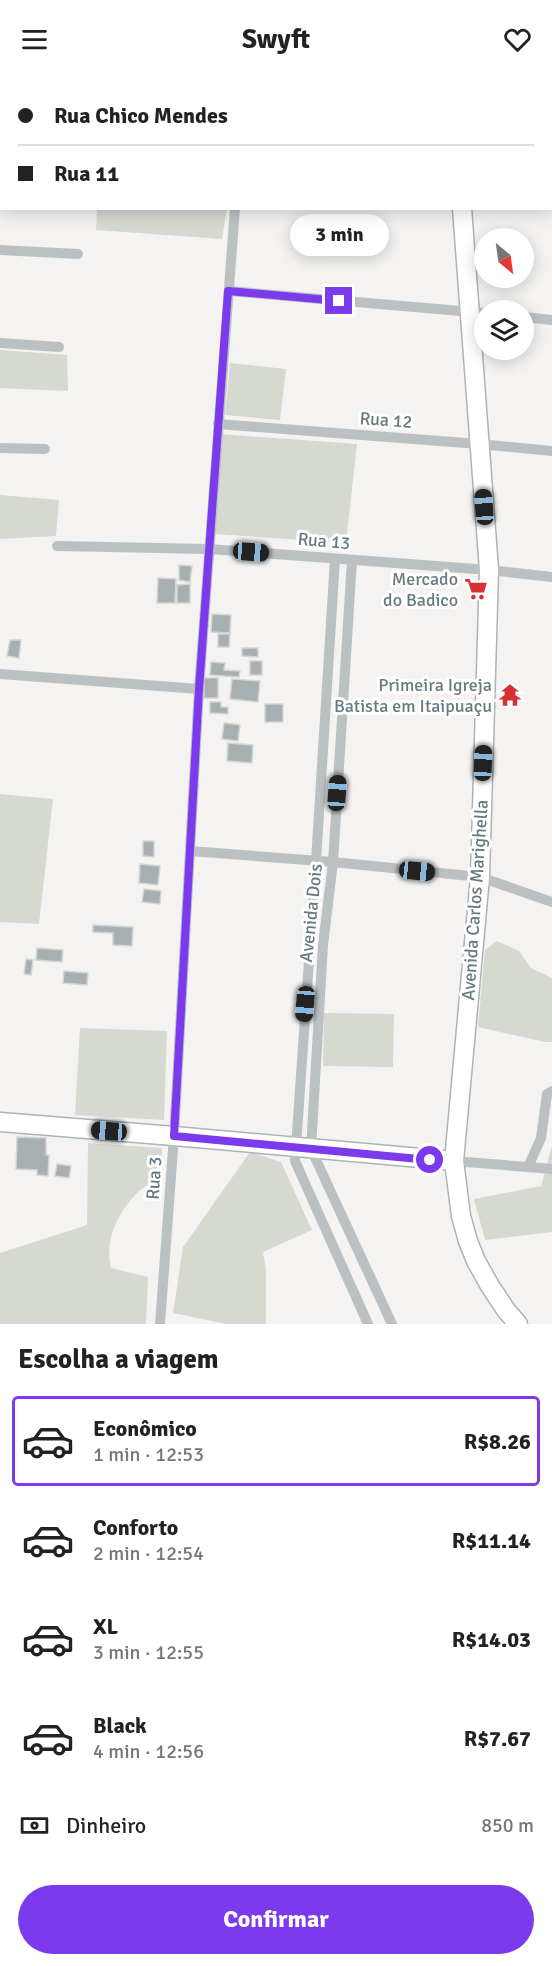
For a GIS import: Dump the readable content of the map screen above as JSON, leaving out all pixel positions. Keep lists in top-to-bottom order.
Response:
{
  "streets": {
    "main road": ["Avenida Carlos Marighella"],
    "street": [
      "Rua 12",
      "Rua 13",
      "Avenida Dois",
      "Rua 3"
    ]
  },
  "crossings": [
    ["Rua 12", "Avenida Carlos Marighella"],
    ["Rua 12", "Rua 3"],
    ["Rua 13", "Avenida Carlos Marighella"],
    ["Rua 13", "Avenida Dois"],
    ["Rua 13", "Rua 3"]
  ],
  "places": {
    "supermarket": ["Mercado do Badico"],
    "temple": ["Primeira Igreja Batista em Itaipuaçu"]
  },
  "north": "bottom right",
  "page": {
    "header": "Swyft",
    "banner": ["Rua Chico Mendes", "Rua 11"],
    "bubble": "3 min",
    "heading": "Escolha a viagem",
    "list": [
      {
        "name": "Econômico",
        "note": "1 min · 12:53",
        "value": "R$8.26"
      },
      {
        "name": "Conforto",
        "note": "2 min · 12:54",
        "value": "R$11.14"
      },
      {
        "name": "XL",
        "note": "3 min · 12:55",
        "value": "R$14.03"
      },
      {
        "name": "Black",
        "note": "4 min · 12:56",
        "value": "R$7.67"
      }
    ],
    "pay": ["Dinheiro", "850 m"],
    "buttons": "Confirmar"
  }
}
